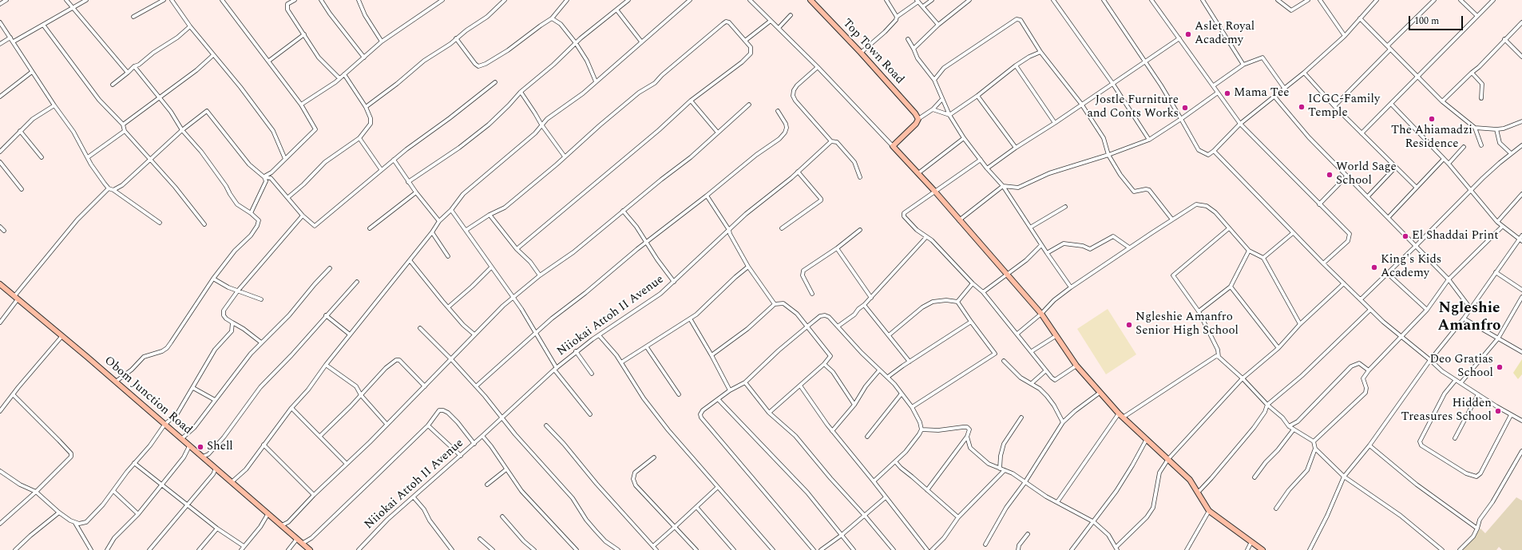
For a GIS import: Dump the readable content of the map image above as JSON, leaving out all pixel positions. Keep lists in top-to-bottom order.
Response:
{
  "streets": {
    "street": ["Top Town Road", "Niiokai Attoh II Avenue", "Obom Junction Road"]
  },
  "districts": ["Ngleshie Amanfro"],
  "places": [
    "Aslet Royal Academy",
    "Mama Tee",
    "ICGC-Family Temple",
    "Jostle Furniture and Conts Works",
    "The Ahiamadzi Residence",
    "World Sage School",
    "El Shaddai Print",
    "King's Kids Academy",
    "Ngleshie Amanfro Senior High School",
    "Deo Gratias School",
    "Hidden Treasures School",
    "Shell"
  ],
  "scale_bar": "100 m"
}
